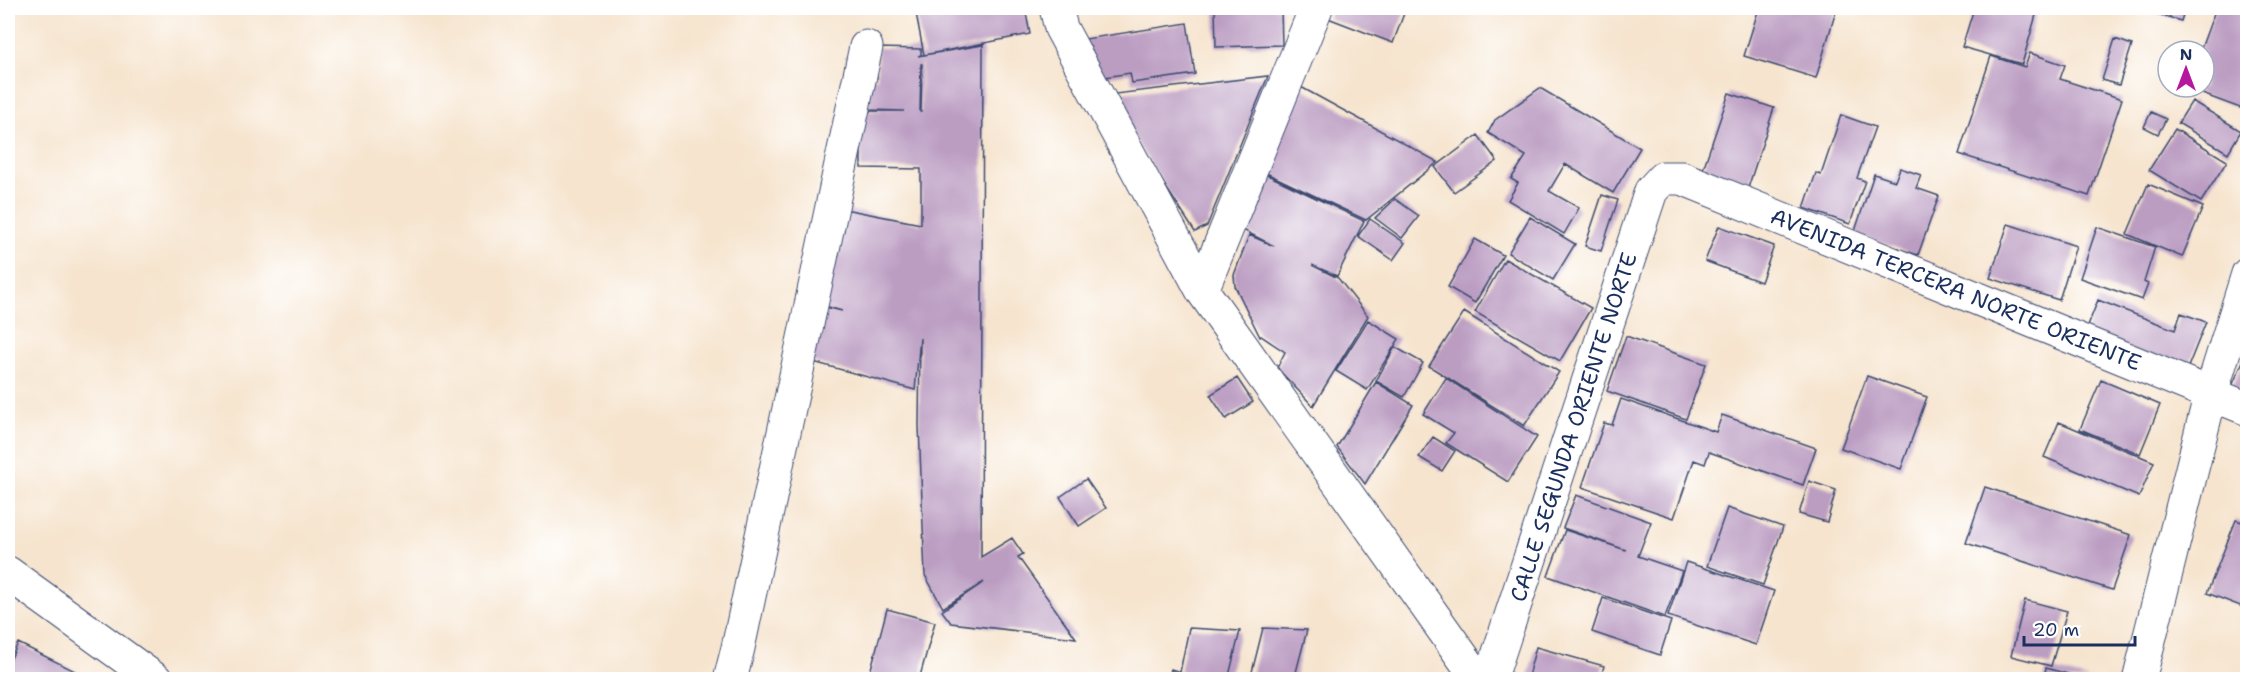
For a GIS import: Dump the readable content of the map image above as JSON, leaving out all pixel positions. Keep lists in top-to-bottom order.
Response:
{
  "streets": {
    "street": ["AVENIDA TERCERA NORTE ORIENTE", "CALLE SEGUNDA ORIENTE NORTE"]
  },
  "crossings": [
    ["AVENIDA TERCERA NORTE ORIENTE", "CALLE SEGUNDA ORIENTE NORTE"]
  ],
  "scale_bar": "20 m",
  "north": "top"
}
